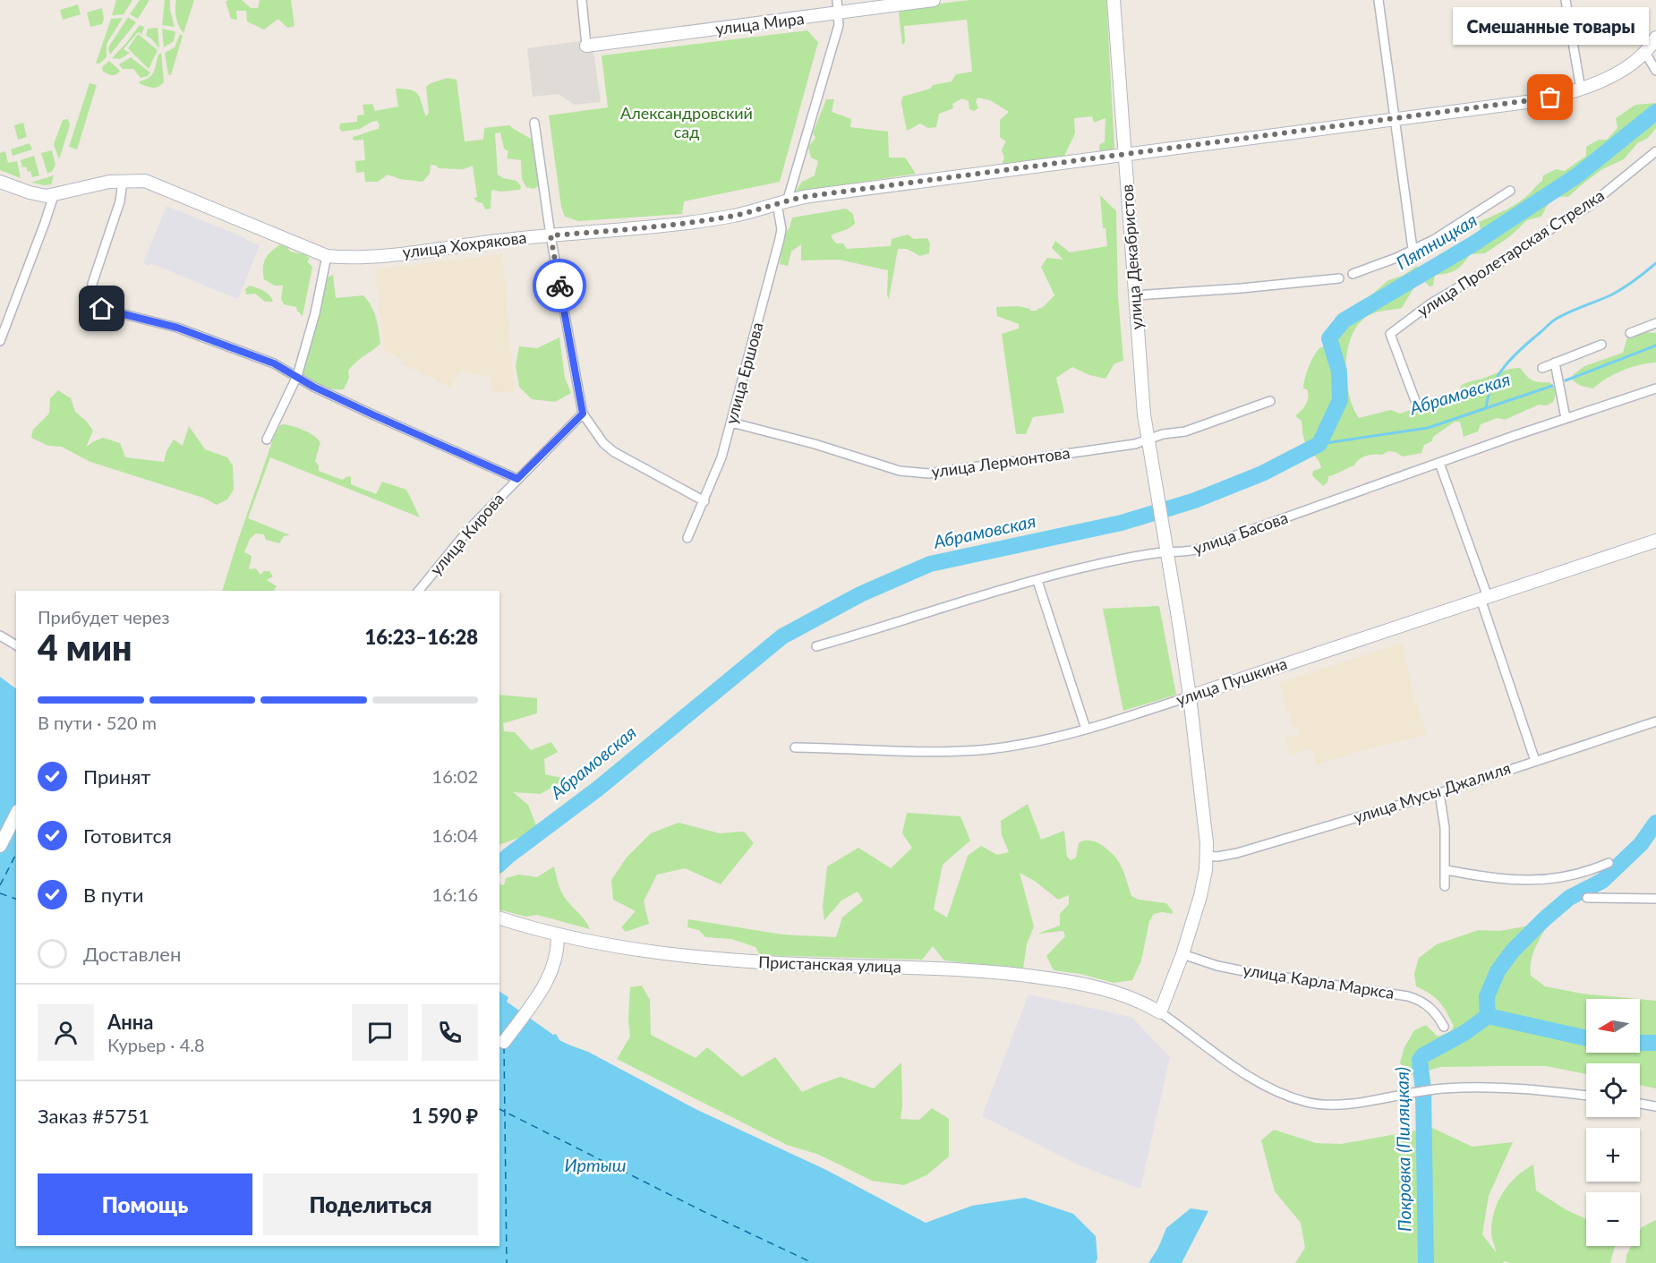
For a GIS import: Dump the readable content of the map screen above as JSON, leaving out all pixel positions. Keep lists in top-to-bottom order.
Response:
{
  "streets": {
    "street": [
      "улица Мира",
      "улица Хохрякова",
      "улица Пролетарская Стрелка",
      "улица Декабристов",
      "улица Ершова",
      "улица Лермонтова",
      "улица Басова",
      "улица Кирова",
      "улица Пушкина",
      "улица Мусы Джалиля",
      "Пристанская улица",
      "улица Карла Маркса"
    ]
  },
  "crossings": [
    ["улица Мира", "улица Ершова"],
    ["улица Хохрякова", "улица Декабристов"],
    ["улица Хохрякова", "улица Ершова"],
    ["улица Декабристов", "улица Лермонтова"],
    ["улица Декабристов", "улица Басова"],
    ["улица Ершова", "улица Лермонтова"]
  ],
  "water": [
    "Пятницкая",
    "Абрамовская",
    "Покровка (Пиляцкая)",
    "Иртыш"
  ],
  "parks": ["Александровский сад"],
  "places": ["Смешанные товары"],
  "north": "left",
  "page": {
    "bubble": "Смешанные товары",
    "heading": ["4 мин", "Прибудет через", "16:23–16:28"],
    "panel": [
      "Анна",
      "Курьер · 4.8",
      "Заказ #5751",
      "1 590 ₽"
    ],
    "bar": "В пути · 520 m",
    "list": [
      ["Принят", "16:02"],
      ["Готовится", "16:04"],
      ["В пути", "16:16"],
      "Доставлен"
    ],
    "map_buttons": ["+", "−"],
    "buttons": ["Помощь", "Поделиться"]
  }
}
